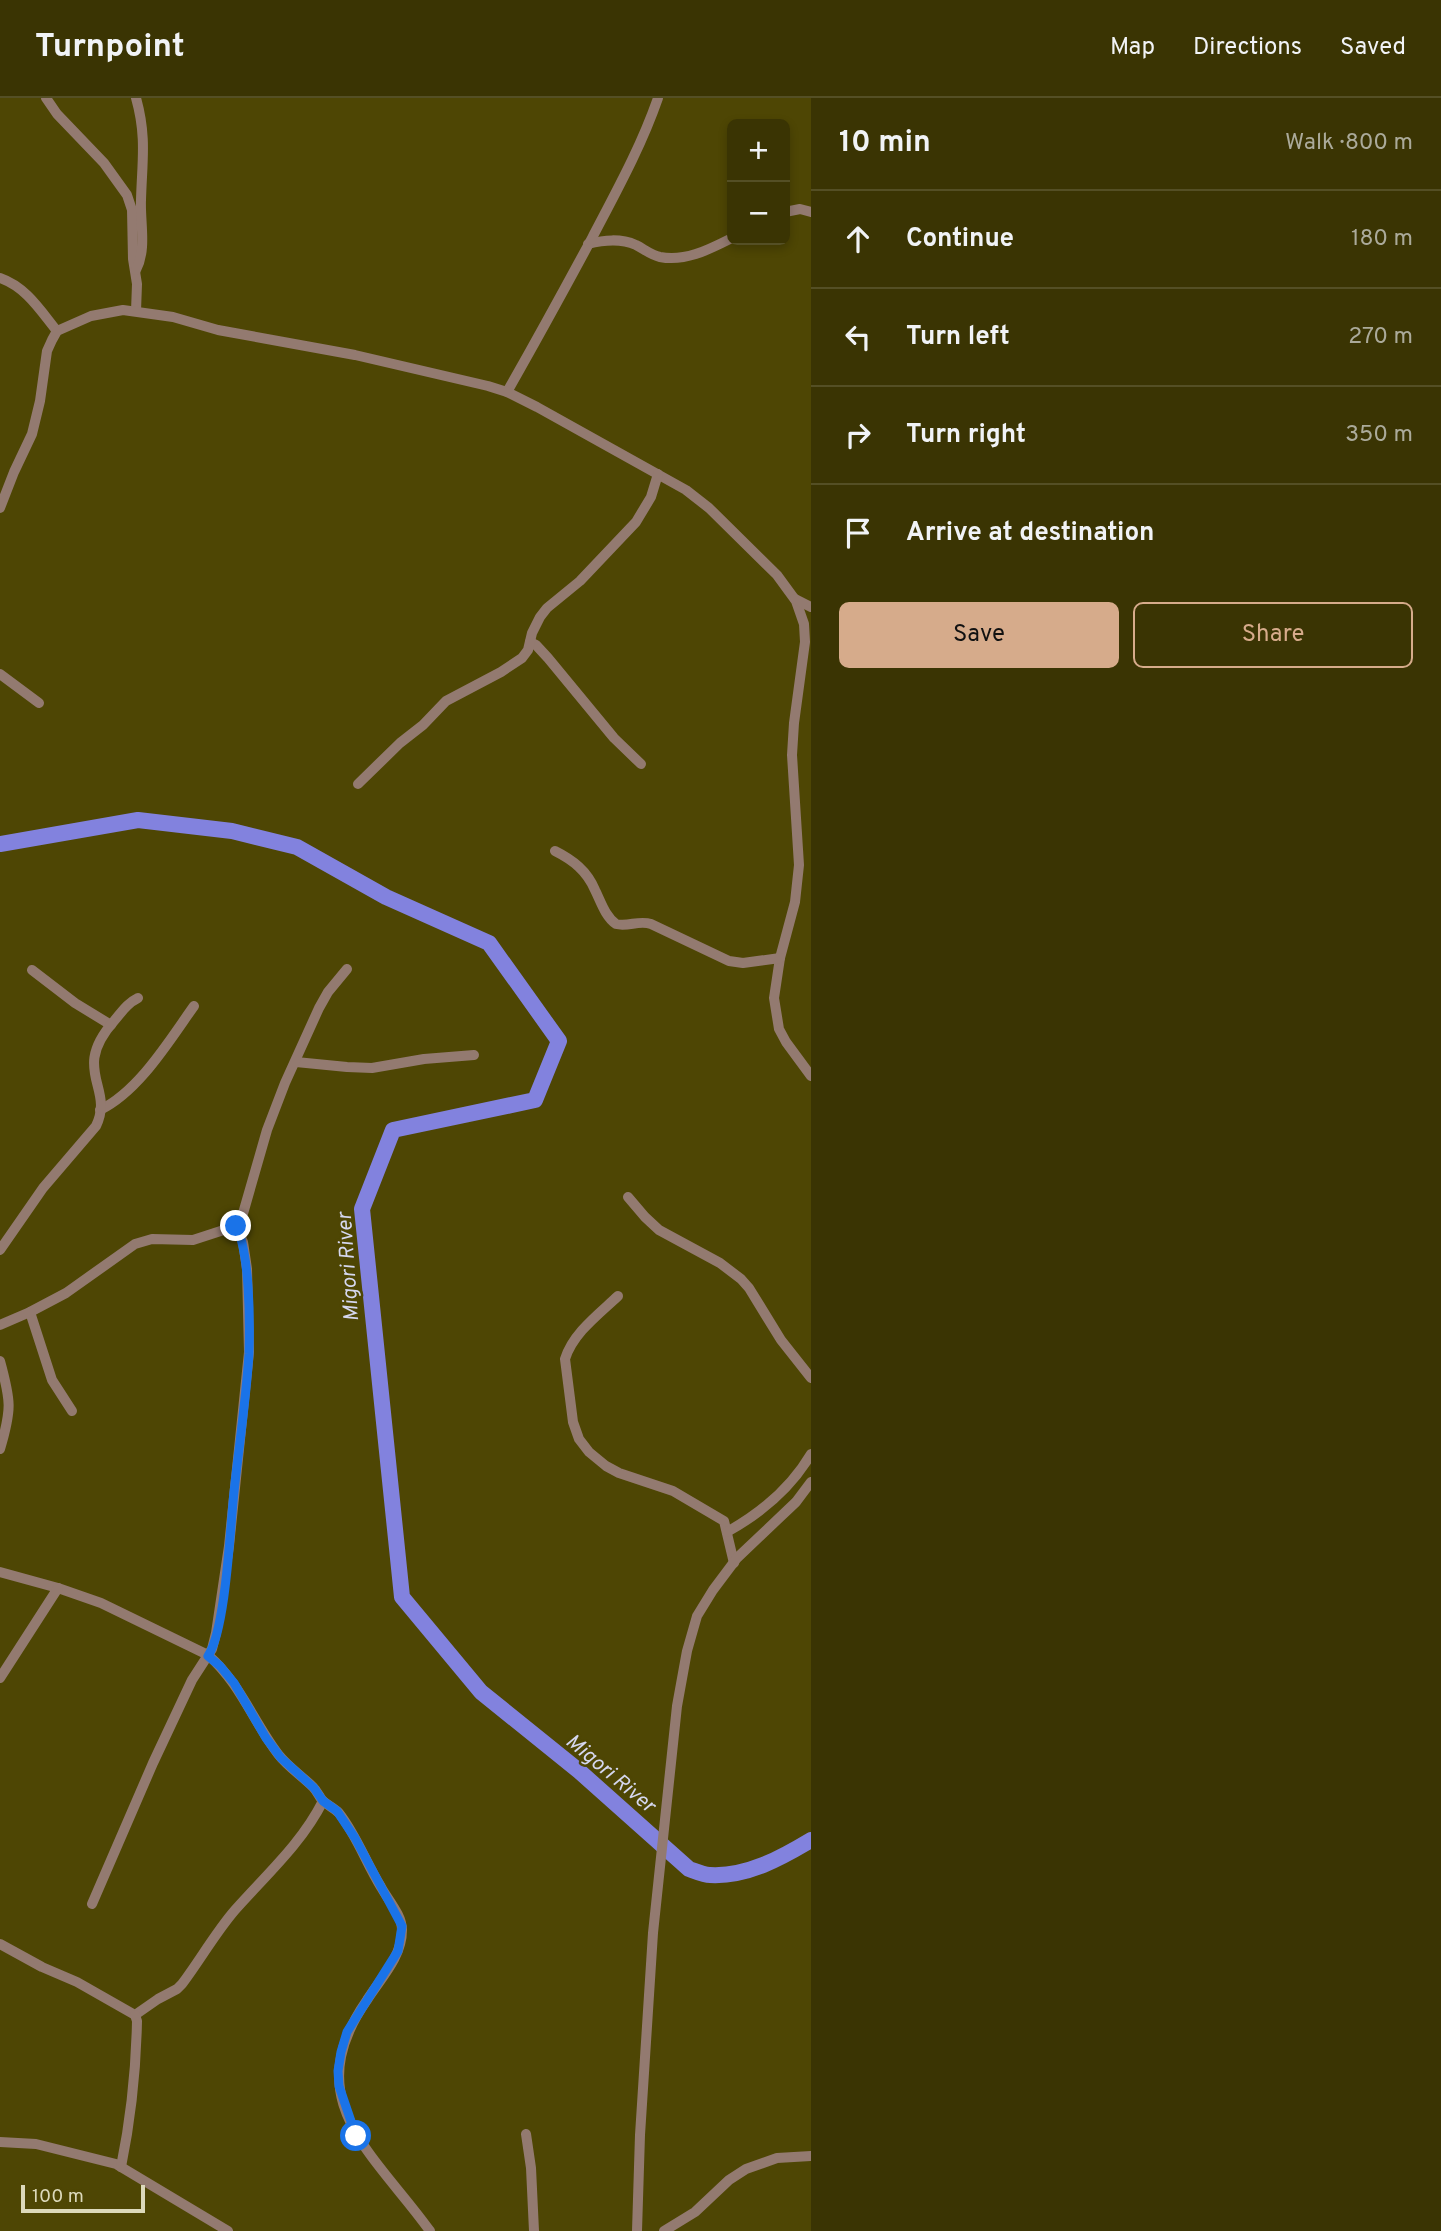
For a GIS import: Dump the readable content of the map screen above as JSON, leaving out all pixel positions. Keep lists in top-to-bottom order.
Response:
{
  "water": ["Migori River"],
  "scale_bar": "100 m",
  "page": {
    "header": "Turnpoint",
    "nav": ["Map", "Directions", "Saved"],
    "heading": ["10 min", "Walk · 800 m"],
    "map_buttons": ["+", "−"],
    "list": [
      ["Continue", "180 m"],
      ["Turn left", "270 m"],
      ["Turn right", "350 m"],
      "Arrive at destination"
    ],
    "buttons": ["Save", "Share"],
    "scale": "100 m"
  }
}
